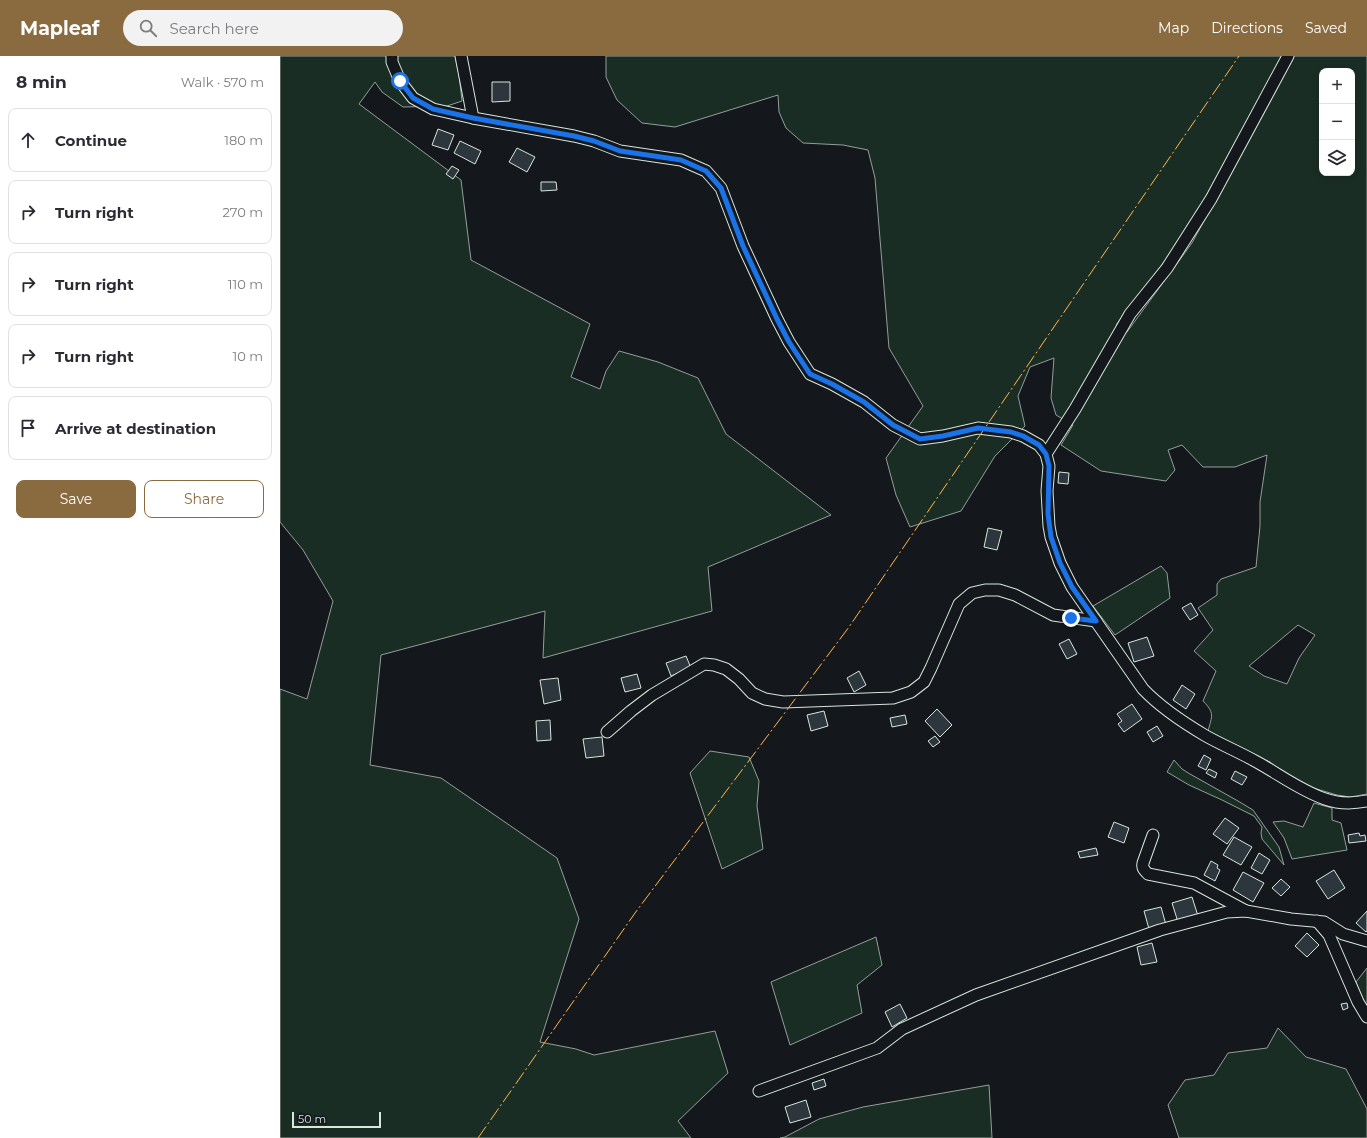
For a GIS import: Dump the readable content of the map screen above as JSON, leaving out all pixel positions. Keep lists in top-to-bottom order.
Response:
{
  "scale_bar": "50 m",
  "page": {
    "header": "Mapleaf",
    "search": "Search here",
    "nav": ["Map", "Directions", "Saved"],
    "heading": ["8 min", "Walk · 570 m"],
    "map_buttons": ["+", "−"],
    "list": [
      ["Continue", "180 m"],
      ["Turn right", "270 m"],
      ["Turn right", "110 m"],
      ["Turn right", "10 m"],
      "Arrive at destination"
    ],
    "buttons": ["Save", "Share"],
    "scale": "50 m"
  }
}
